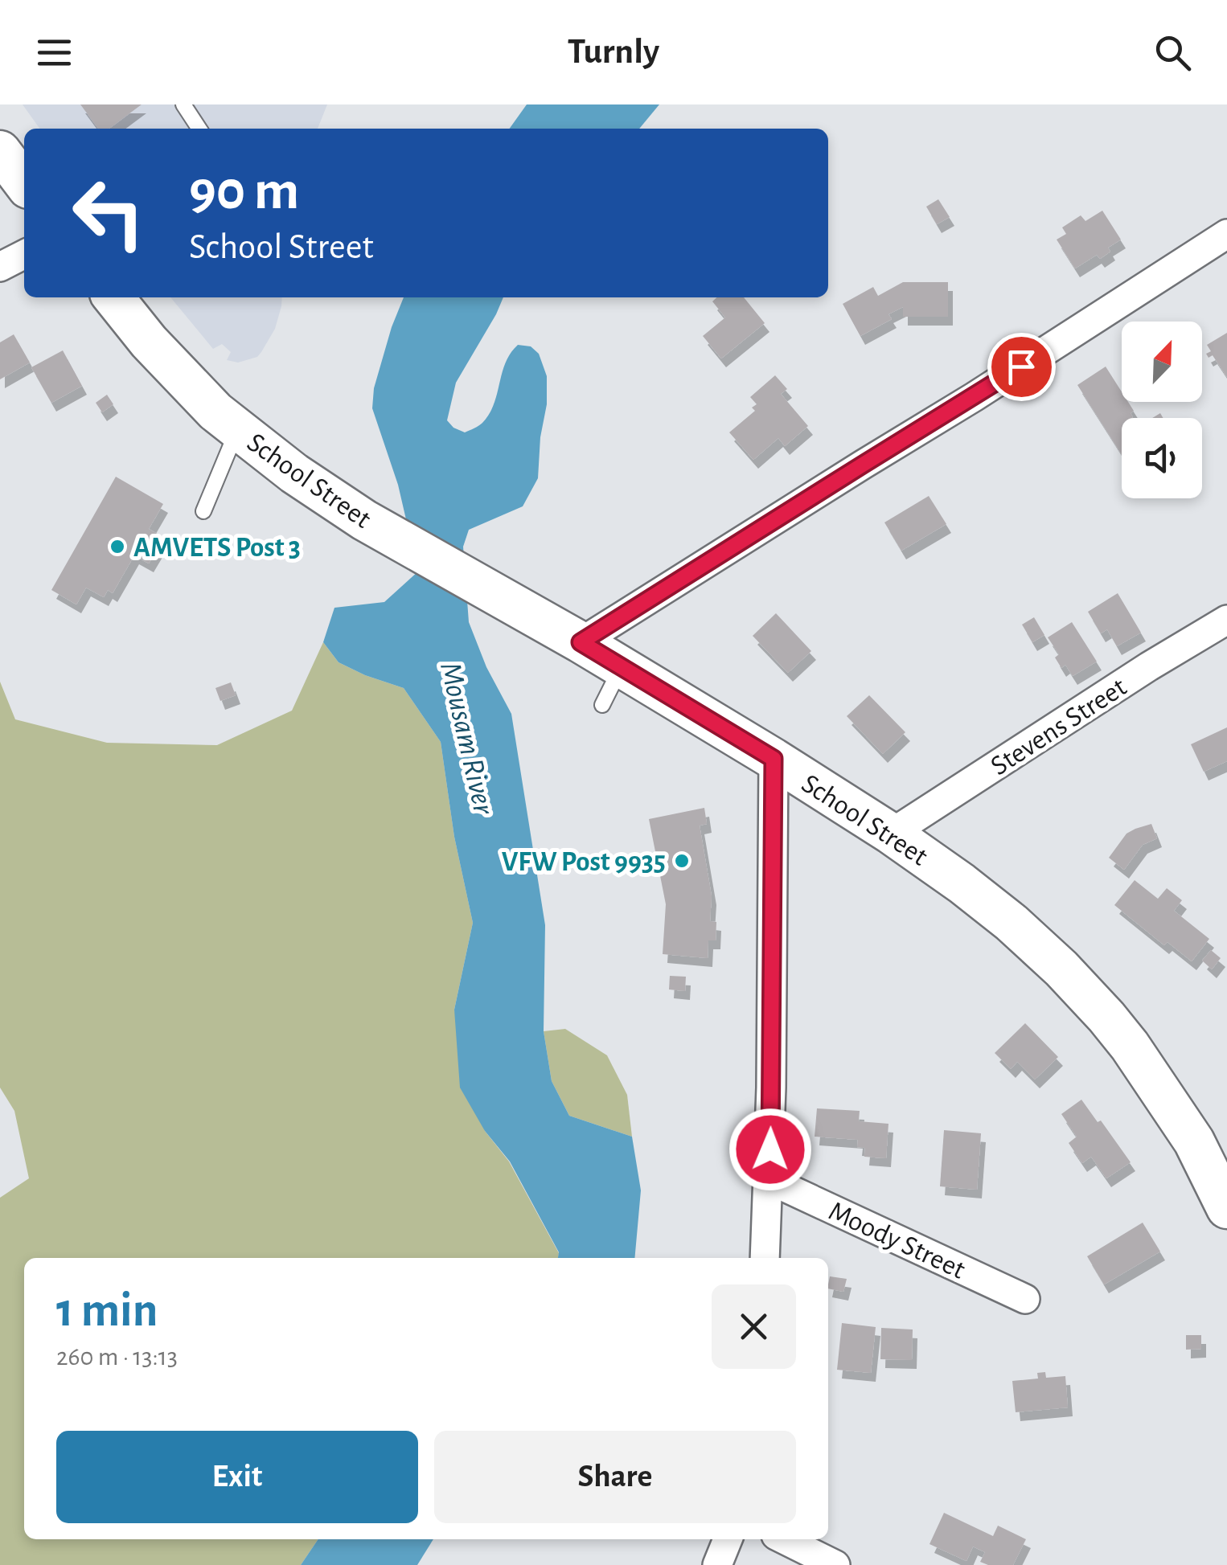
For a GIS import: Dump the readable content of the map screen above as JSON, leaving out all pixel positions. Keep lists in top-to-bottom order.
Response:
{
  "streets": {
    "street": ["School Street", "Stevens Street", "Moody Street"]
  },
  "crossings": [
    ["School Street", "Stevens Street"]
  ],
  "water": ["Mousam River"],
  "places": ["AMVETS Post 3", "VFW Post 9935"],
  "north": "top right",
  "page": {
    "header": "Turnly",
    "turn": ["90 m", "School Street"],
    "heading": ["1 min", "260 m · 13:13"],
    "buttons": ["Exit", "Share"]
  }
}
